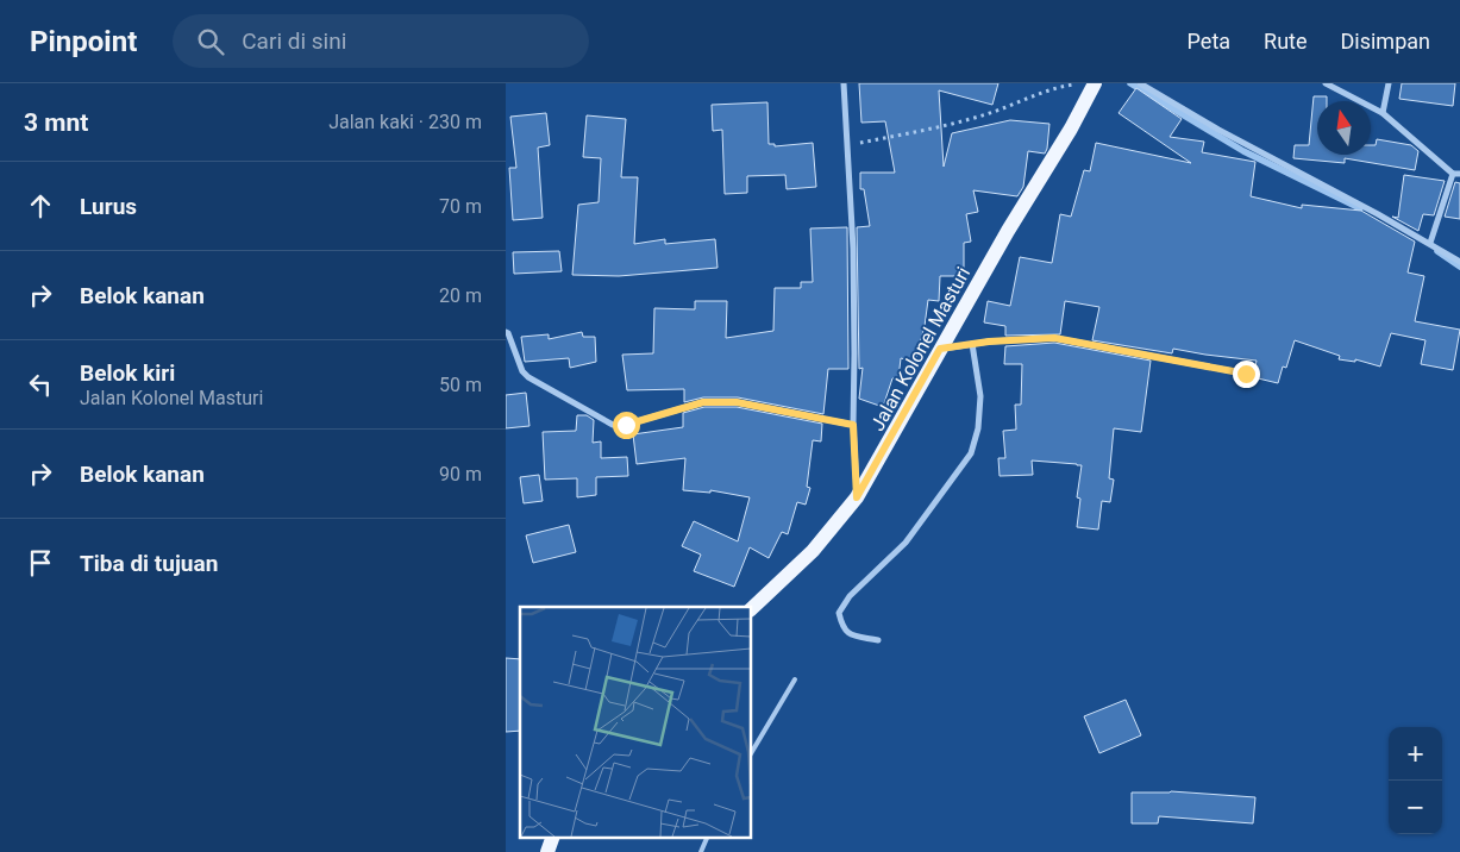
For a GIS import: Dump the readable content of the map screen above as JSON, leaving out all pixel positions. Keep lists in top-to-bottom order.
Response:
{
  "streets": {
    "main road": ["Jalan Kolonel Masturi"]
  },
  "north": "top",
  "page": {
    "header": "Pinpoint",
    "search": "Cari di sini",
    "nav": ["Peta", "Rute", "Disimpan"],
    "heading": ["3 mnt", "Jalan kaki · 230 m"],
    "list": [
      ["Lurus", "70 m"],
      ["Belok kanan", "20 m"],
      ["Belok kiri", "Jalan Kolonel Masturi", "50 m"],
      ["Belok kanan", "90 m"],
      "Tiba di tujuan"
    ],
    "map_buttons": ["+", "−"]
  }
}
